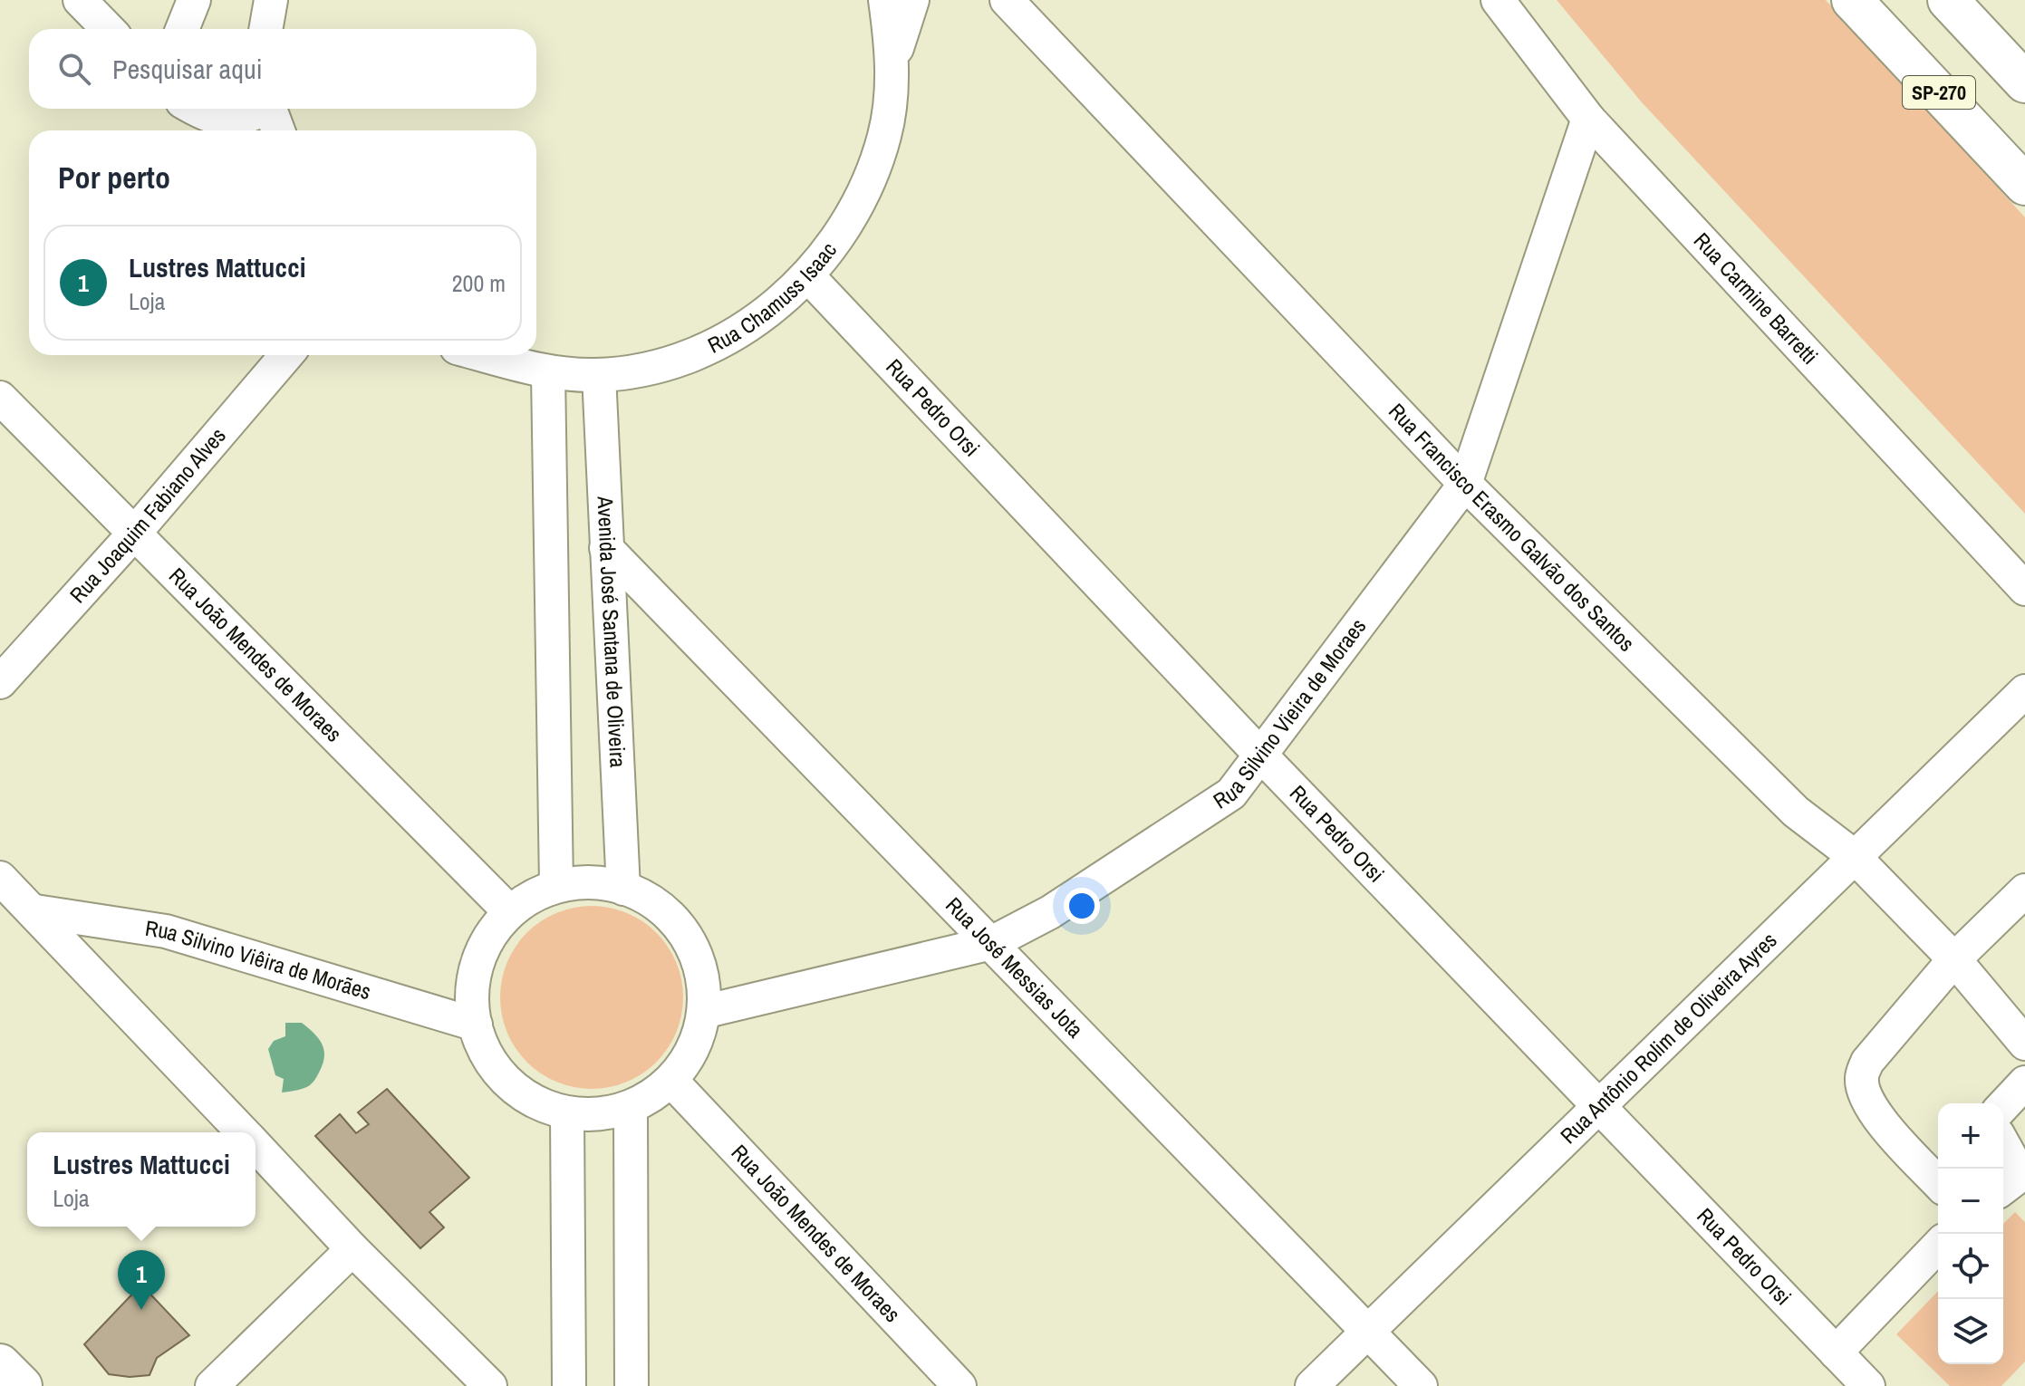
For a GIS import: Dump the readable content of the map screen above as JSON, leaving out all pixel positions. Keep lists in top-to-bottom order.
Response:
{
  "streets": {
    "main road": ["SP-270"],
    "street": [
      "Rua Chamuss Isaac",
      "Rua Carmine Barretti",
      "Rua Pedro Orsi",
      "Rua Joaquim Fabiano Alves",
      "Rua Francisco Erasmo Galvão dos Santos",
      "Avenida José Santana de Oliveira",
      "Rua João Mendes de Moraes",
      "Rua Silvino Vieira de Moraes",
      "Rua Silvino Viêira de Morães",
      "Rua José Messias Jota",
      "Rua Antônio Rolim de Oliveira Ayres"
    ]
  },
  "crossings": [
    ["Rua Chamuss Isaac", "Rua Pedro Orsi"],
    ["Rua Chamuss Isaac", "Avenida José Santana de Oliveira"],
    ["Rua Carmine Barretti", "Rua Silvino Vieira de Moraes"],
    ["Rua Pedro Orsi", "Rua Silvino Vieira de Moraes"],
    ["Rua Pedro Orsi", "Rua Antônio Rolim de Oliveira Ayres"],
    ["Rua Joaquim Fabiano Alves", "Rua João Mendes de Moraes"],
    ["Rua Francisco Erasmo Galvão dos Santos", "Rua Silvino Vieira de Moraes"],
    ["Rua Francisco Erasmo Galvão dos Santos", "Rua Antônio Rolim de Oliveira Ayres"],
    ["Avenida José Santana de Oliveira", "Rua João Mendes de Moraes"],
    ["Avenida José Santana de Oliveira", "Rua Silvino Vieira de Moraes"],
    ["Avenida José Santana de Oliveira", "Rua Silvino Viêira de Morães"],
    ["Avenida José Santana de Oliveira", "Rua José Messias Jota"],
    ["Rua João Mendes de Moraes", "Rua Silvino Vieira de Moraes"],
    ["Rua João Mendes de Moraes", "Rua Silvino Viêira de Morães"],
    ["Rua Silvino Vieira de Moraes", "Rua Silvino Viêira de Morães"],
    ["Rua Silvino Vieira de Moraes", "Rua José Messias Jota"],
    ["Rua José Messias Jota", "Rua Antônio Rolim de Oliveira Ayres"]
  ],
  "page": {
    "search": "Pesquisar aqui",
    "heading": "Por perto",
    "list": [
      {
        "mark": "1",
        "name": "Lustres Mattucci",
        "note": "Loja",
        "value": "200 m"
      }
    ],
    "map_buttons": ["+", "−"],
    "popup": ["Lustres Mattucci", "Loja"],
    "pins": "1"
  }
}
